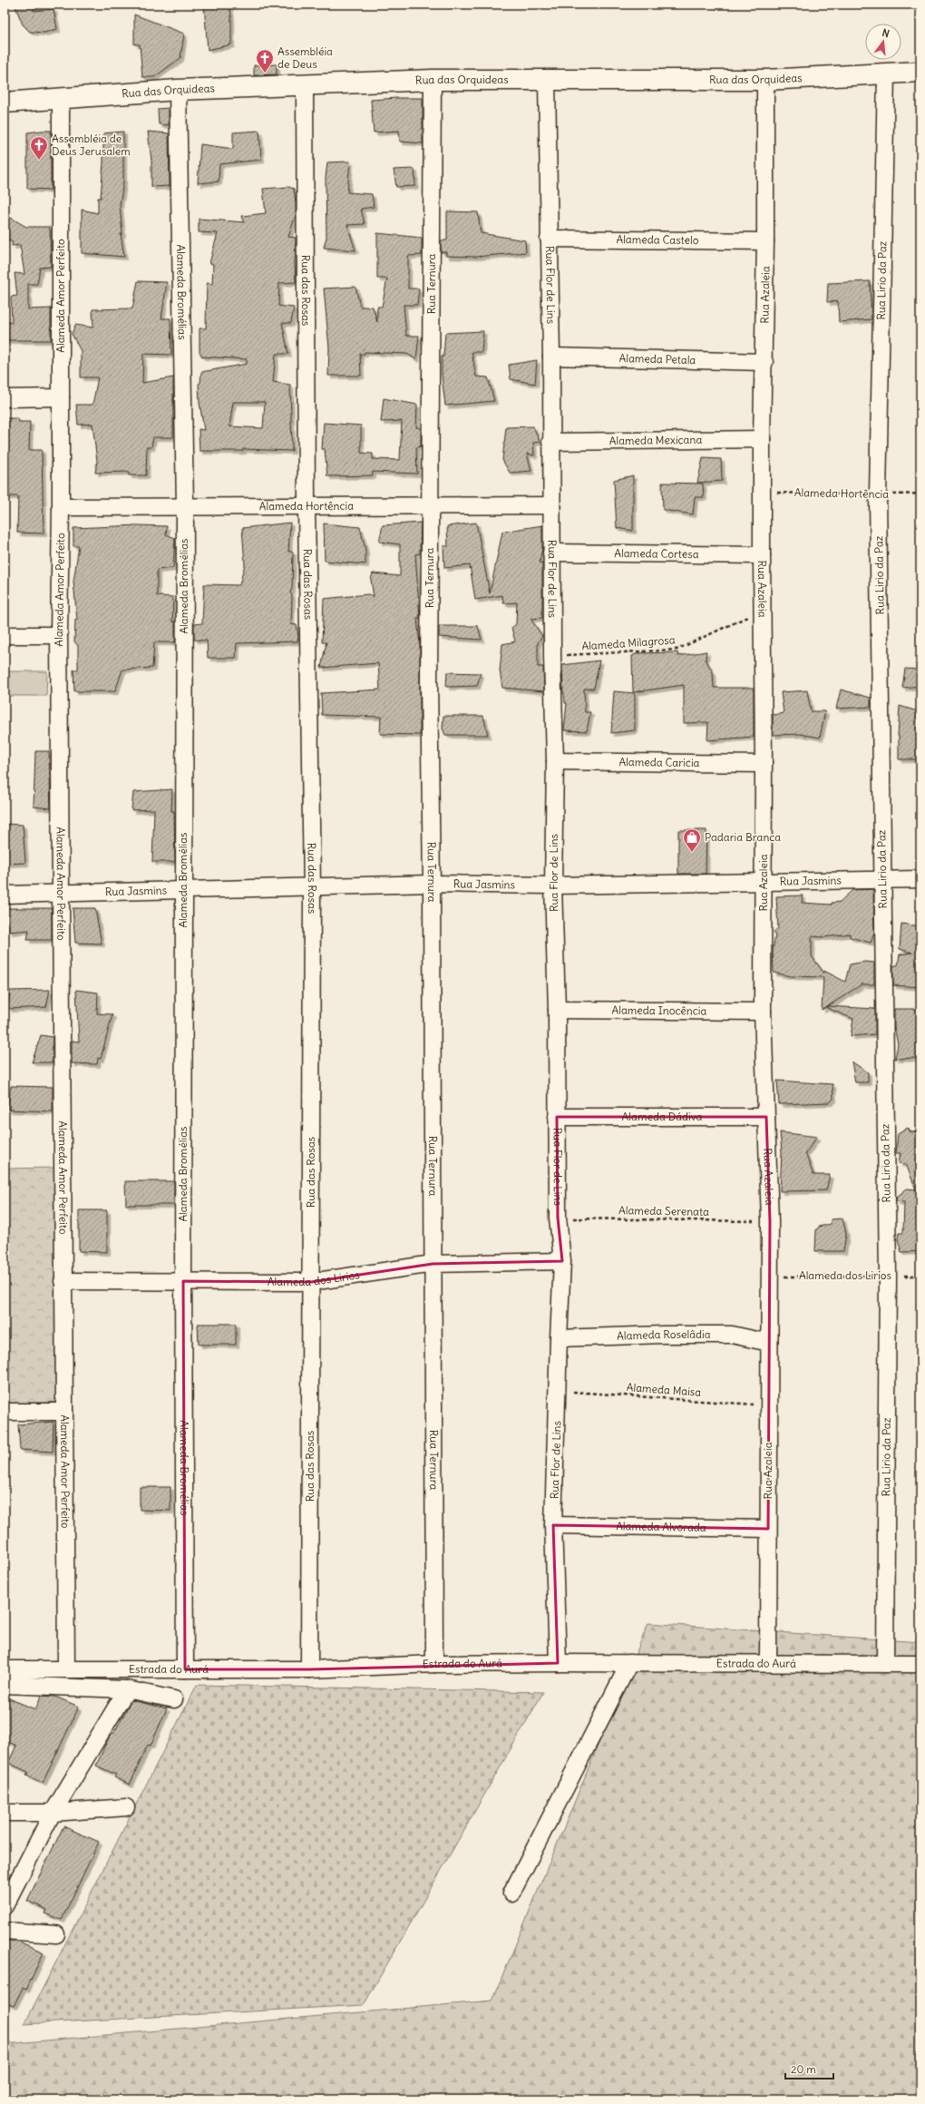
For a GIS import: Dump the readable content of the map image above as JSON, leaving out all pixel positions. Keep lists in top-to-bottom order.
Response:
{
  "streets": {
    "street": [
      "Rua das Orquideas",
      "Alameda Castelo",
      "Rua Lirio da Paz",
      "Rua Ternura",
      "Rua Flor de Lins",
      "Rua das Rosas",
      "Alameda Bromélias",
      "Rua Azaleia",
      "Alameda Amor Perfeito",
      "Alameda Petala",
      "Alameda Mexicana",
      "Alameda Hortência",
      "Alameda Cortesa",
      "Alameda Caricia",
      "Rua Jasmins",
      "Alameda Inocência",
      "Alameda Dádiva",
      "Alameda dos Lirios",
      "Alameda Roselâdia",
      "Alameda Alvorada",
      "Estrada do Aurá"
    ],
    "path": ["Alameda Milagrosa", "Alameda Serenata", "Alameda Maisa"]
  },
  "crossings": [
    ["Rua das Orquideas", "Rua Lirio da Paz"],
    ["Rua das Orquideas", "Rua Ternura"],
    ["Rua das Orquideas", "Rua Flor de Lins"],
    ["Rua das Orquideas", "Rua das Rosas"],
    ["Rua das Orquideas", "Alameda Bromélias"],
    ["Rua das Orquideas", "Rua Azaleia"],
    ["Rua das Orquideas", "Alameda Amor Perfeito"],
    ["Alameda Castelo", "Rua Flor de Lins"],
    ["Alameda Castelo", "Rua Azaleia"],
    ["Rua Lirio da Paz", "Alameda Hortência"],
    ["Rua Lirio da Paz", "Rua Jasmins"],
    ["Rua Lirio da Paz", "Alameda dos Lirios"],
    ["Rua Lirio da Paz", "Estrada do Aurá"],
    ["Rua Ternura", "Alameda Hortência"],
    ["Rua Ternura", "Rua Jasmins"],
    ["Rua Ternura", "Alameda dos Lirios"],
    ["Rua Ternura", "Estrada do Aurá"],
    ["Rua Flor de Lins", "Alameda Petala"],
    ["Rua Flor de Lins", "Alameda Mexicana"],
    ["Rua Flor de Lins", "Alameda Hortência"],
    ["Rua Flor de Lins", "Alameda Cortesa"],
    ["Rua Flor de Lins", "Alameda Milagrosa"],
    ["Rua Flor de Lins", "Alameda Caricia"],
    ["Rua Flor de Lins", "Rua Jasmins"],
    ["Rua Flor de Lins", "Alameda Inocência"],
    ["Rua Flor de Lins", "Alameda Dádiva"],
    ["Rua Flor de Lins", "Alameda Serenata"],
    ["Rua Flor de Lins", "Alameda dos Lirios"],
    ["Rua Flor de Lins", "Alameda Roselâdia"],
    ["Rua Flor de Lins", "Alameda Maisa"],
    ["Rua Flor de Lins", "Alameda Alvorada"],
    ["Rua Flor de Lins", "Estrada do Aurá"],
    ["Rua das Rosas", "Alameda Hortência"],
    ["Rua das Rosas", "Rua Jasmins"],
    ["Rua das Rosas", "Alameda dos Lirios"],
    ["Rua das Rosas", "Estrada do Aurá"],
    ["Alameda Bromélias", "Alameda Hortência"],
    ["Alameda Bromélias", "Rua Jasmins"],
    ["Alameda Bromélias", "Alameda dos Lirios"],
    ["Alameda Bromélias", "Estrada do Aurá"],
    ["Rua Azaleia", "Alameda Petala"],
    ["Rua Azaleia", "Alameda Mexicana"],
    ["Rua Azaleia", "Alameda Hortência"],
    ["Rua Azaleia", "Alameda Cortesa"],
    ["Rua Azaleia", "Alameda Milagrosa"],
    ["Rua Azaleia", "Alameda Caricia"],
    ["Rua Azaleia", "Rua Jasmins"],
    ["Rua Azaleia", "Alameda Inocência"],
    ["Rua Azaleia", "Alameda Dádiva"],
    ["Rua Azaleia", "Alameda Serenata"],
    ["Rua Azaleia", "Alameda dos Lirios"],
    ["Rua Azaleia", "Alameda Roselâdia"],
    ["Rua Azaleia", "Alameda Maisa"],
    ["Rua Azaleia", "Alameda Alvorada"],
    ["Rua Azaleia", "Estrada do Aurá"],
    ["Alameda Amor Perfeito", "Alameda Hortência"],
    ["Alameda Amor Perfeito", "Rua Jasmins"],
    ["Alameda Amor Perfeito", "Alameda dos Lirios"],
    ["Alameda Amor Perfeito", "Estrada do Aurá"]
  ],
  "places": {
    "church": ["Assembléia de Deus", "Assembléia de Deus Jerusalem"],
    "shop": ["Padaria Branca"]
  },
  "scale_bar": "20 m",
  "north": "top"
}
